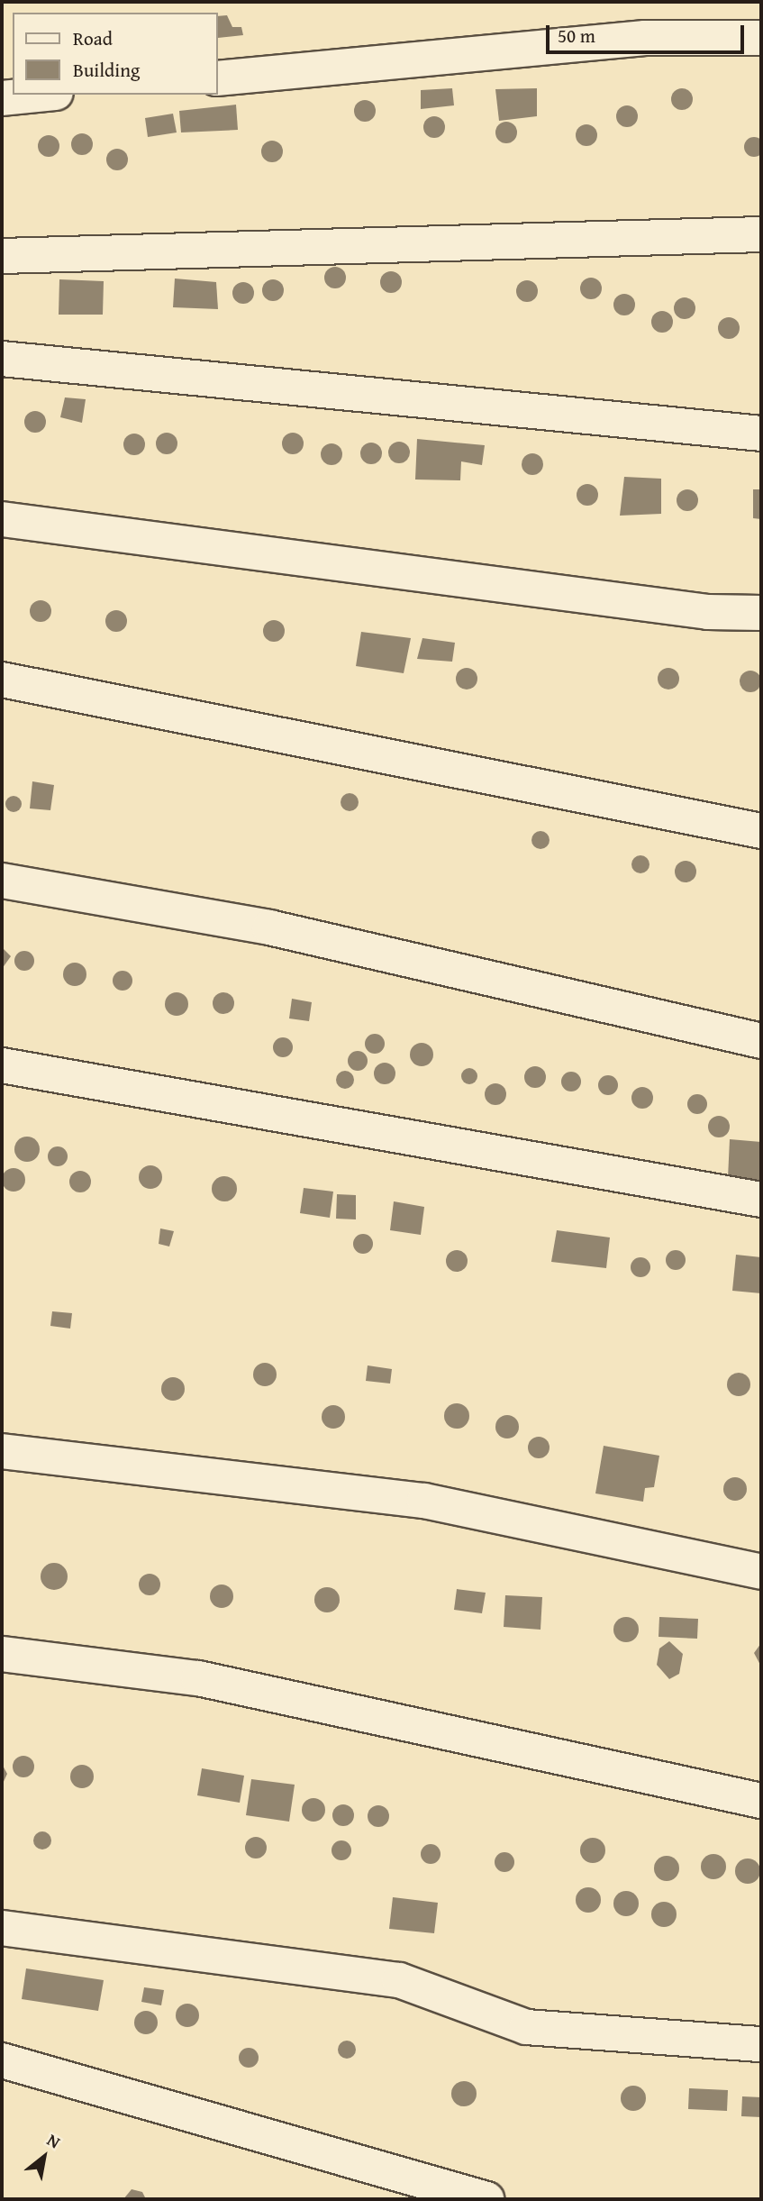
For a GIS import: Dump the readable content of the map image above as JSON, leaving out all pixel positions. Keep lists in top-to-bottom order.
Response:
{
  "legend": ["Road", "Building"],
  "scale_bar": "50 m",
  "north": "top right"
}
